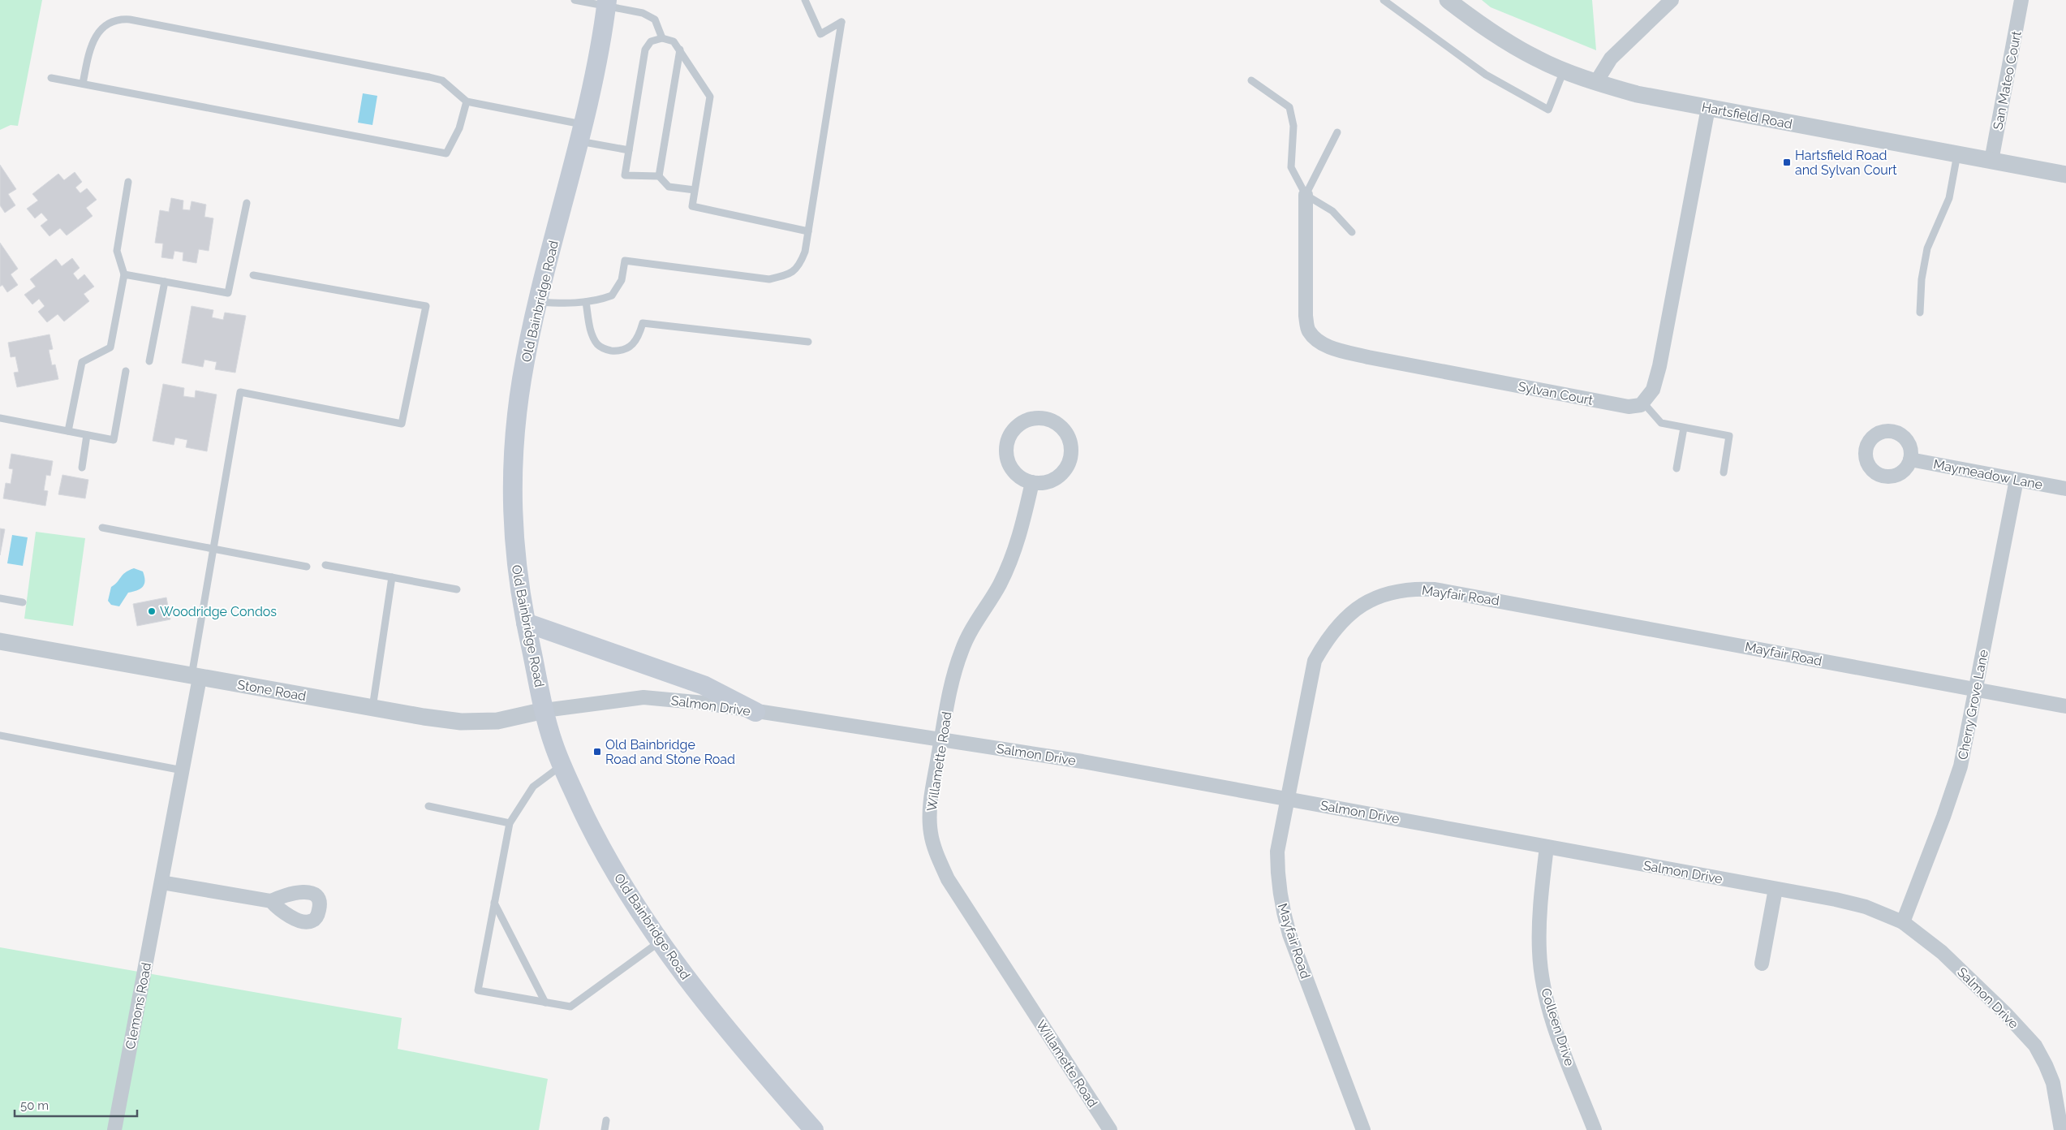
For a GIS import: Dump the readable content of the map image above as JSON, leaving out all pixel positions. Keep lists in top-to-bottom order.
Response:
{
  "streets": {
    "main road": ["Old Bainbridge Road"],
    "street": [
      "San Mateo Court",
      "Hartsfield Road",
      "Sylvan Court",
      "Maymeadow Lane",
      "Mayfair Road",
      "Stone Road",
      "Cherry Grove Lane",
      "Salmon Drive",
      "Willamette Road",
      "Clemons Road",
      "Colleen Drive"
    ]
  },
  "crossings": [
    ["San Mateo Court", "Hartsfield Road"],
    ["Old Bainbridge Road", "Stone Road"],
    ["Old Bainbridge Road", "Salmon Drive"],
    ["Maymeadow Lane", "Cherry Grove Lane"],
    ["Mayfair Road", "Cherry Grove Lane"],
    ["Mayfair Road", "Salmon Drive"],
    ["Stone Road", "Salmon Drive"],
    ["Stone Road", "Clemons Road"],
    ["Cherry Grove Lane", "Salmon Drive"],
    ["Salmon Drive", "Willamette Road"],
    ["Salmon Drive", "Colleen Drive"]
  ],
  "places": {
    "transit": ["Hartsfield Road and Sylvan Court", "Old Bainbridge Road and Stone Road"],
    "other": ["Woodridge Condos"]
  },
  "scale_bar": "50 m"
}
